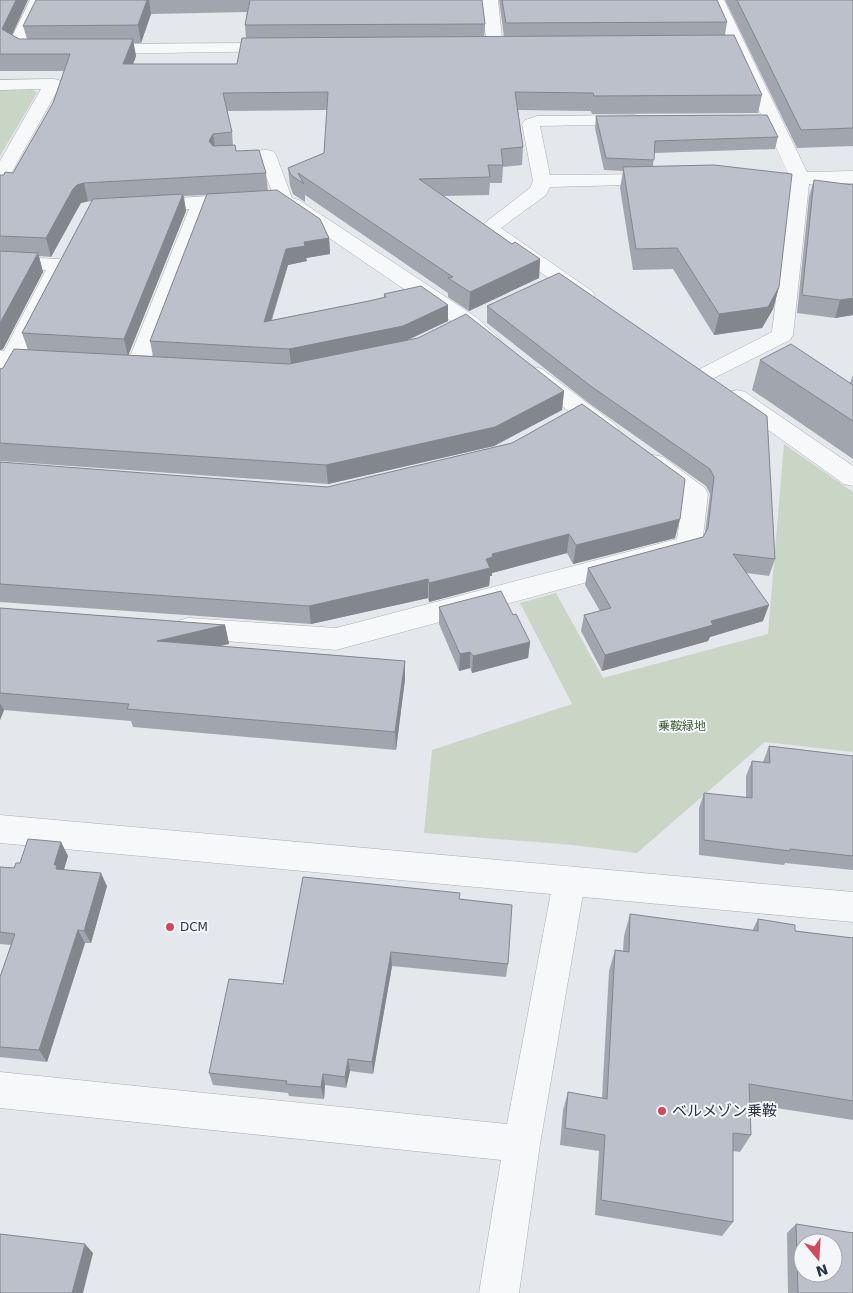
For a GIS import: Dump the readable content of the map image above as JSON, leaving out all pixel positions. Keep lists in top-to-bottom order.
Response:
{
  "parks": ["乗鞍緑地"],
  "places": ["DCM", "ベルメゾン乗鞍"],
  "north": "bottom"
}
